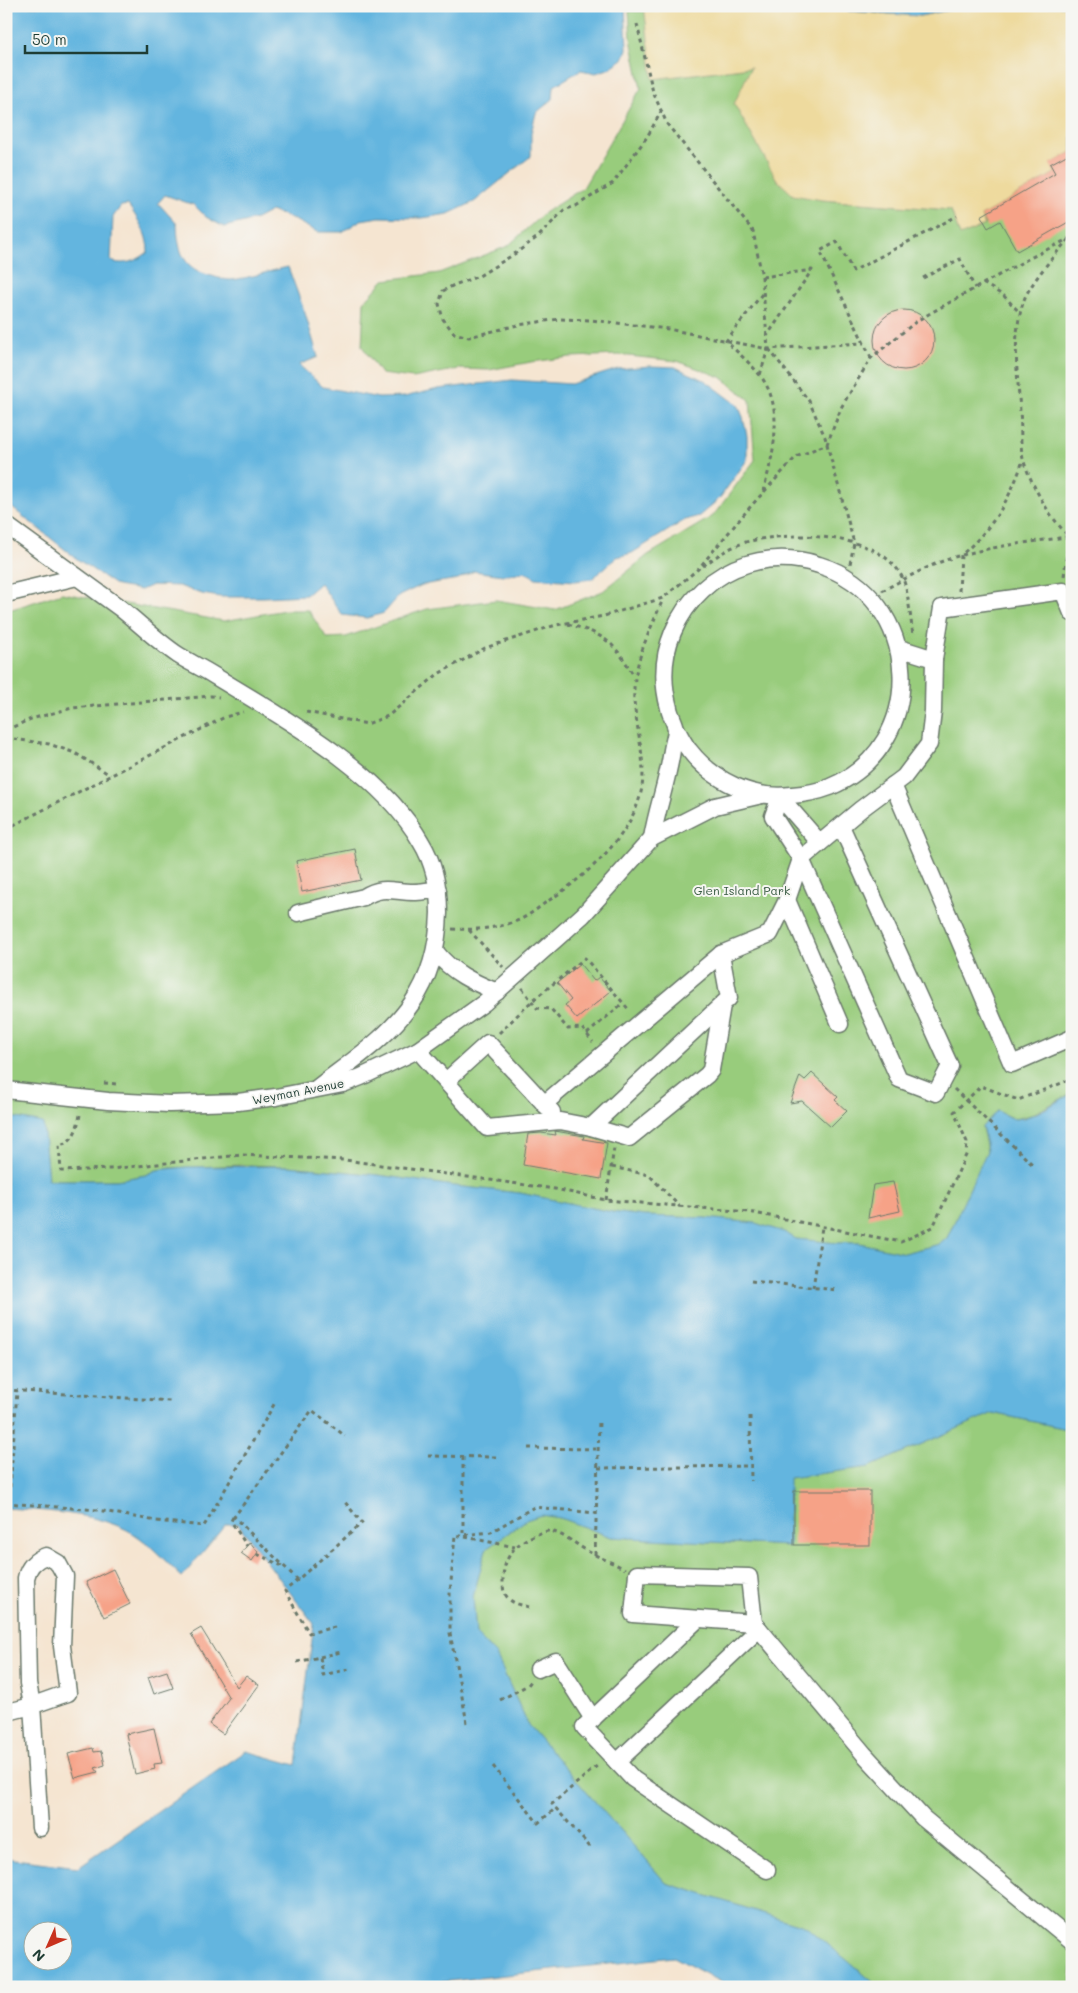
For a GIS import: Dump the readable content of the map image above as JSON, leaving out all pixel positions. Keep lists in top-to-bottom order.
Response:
{
  "streets": {
    "street": ["Weyman Avenue"]
  },
  "parks": ["Glen Island Park"],
  "scale_bar": "50 m",
  "north": "bottom left"
}
